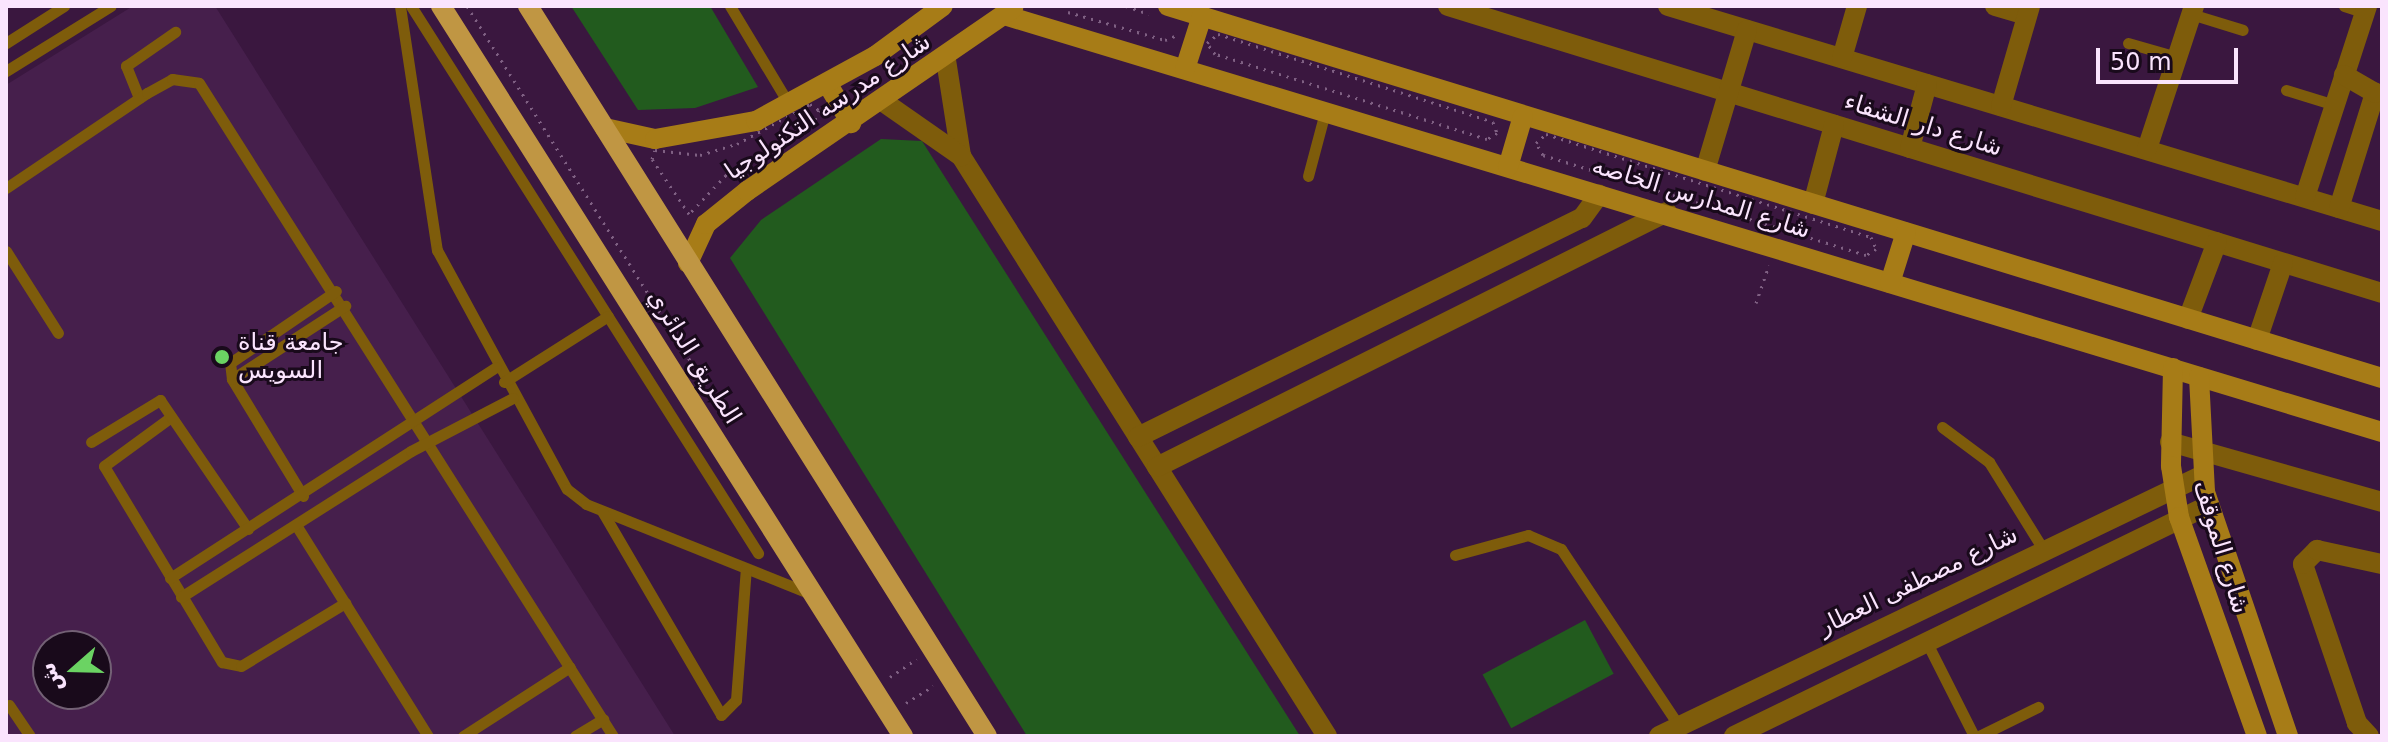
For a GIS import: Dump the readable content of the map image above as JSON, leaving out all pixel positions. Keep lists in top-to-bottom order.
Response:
{
  "streets": {
    "main road": ["الطريق الدائري"],
    "street": [
      "شارع مدرسه التكنولوجيا",
      "شارع دار الشفاء",
      "شارع المدارس الخاصه",
      "شارع الموقف",
      "شارع مصطفى العطار"
    ]
  },
  "crossings": [
    ["شارع مدرسه التكنولوجيا", "شارع المدارس الخاصه"],
    ["شارع مدرسه التكنولوجيا", "الطريق الدائري"],
    ["شارع المدارس الخاصه", "شارع الموقف"],
    ["شارع الموقف", "شارع مصطفى العطار"]
  ],
  "places": ["جامعة قناة السويس"],
  "scale_bar": "50 m",
  "north": "left"
}
